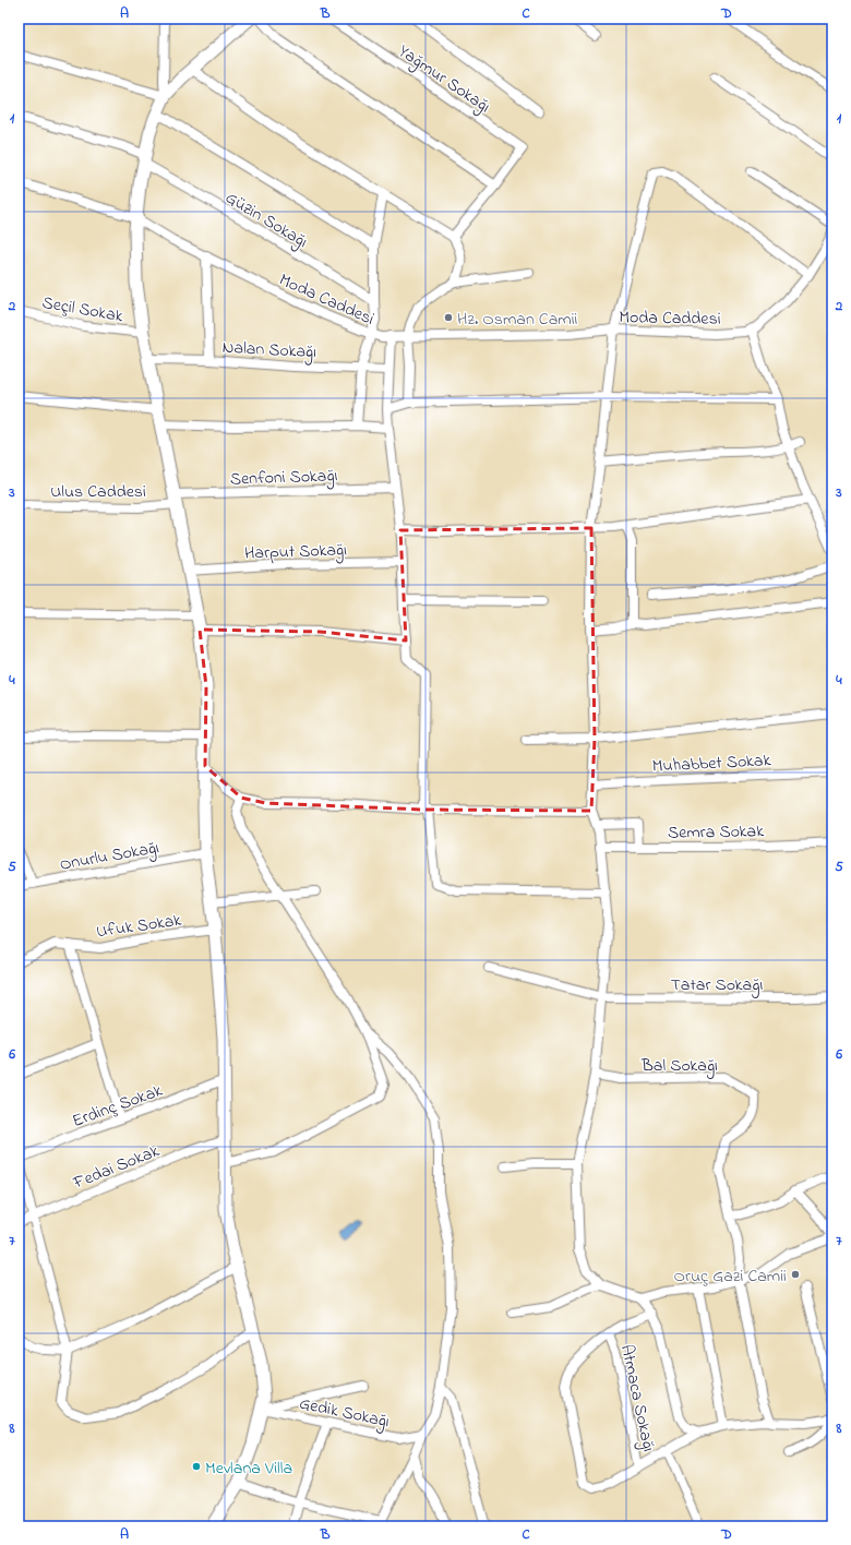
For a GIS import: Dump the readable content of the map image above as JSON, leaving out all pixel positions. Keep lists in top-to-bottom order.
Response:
{
  "streets": {
    "street": [
      "Yağmur Sokağı",
      "Güzin Sokağı",
      "Moda Caddesi",
      "Seçil Sokak",
      "Nalan Sokağı",
      "Senfoni Sokağı",
      "Ulus Caddesi",
      "Harput Sokağı",
      "Muhabbet Sokak",
      "Semra Sokak",
      "Onurlu Sokağı",
      "Ufuk Sokak",
      "Tatar Sokağı",
      "Bal Sokağı",
      "Erdinç Sokak",
      "Fedai Sokak",
      "Atmaca Sokağı",
      "Gedik Sokağı"
    ]
  },
  "crossings": [
    ["Senfoni Sokağı", "Ulus Caddesi"]
  ],
  "places": ["Hz. Osman Camii", "Oruç Gazi Camii", "Mevlana Villa"],
  "grid": {
    "columns": [
      "A",
      "B",
      "C",
      "D"
    ],
    "rows": [
      "1",
      "2",
      "3",
      "4",
      "5",
      "6",
      "7",
      "8"
    ]
  }
}
